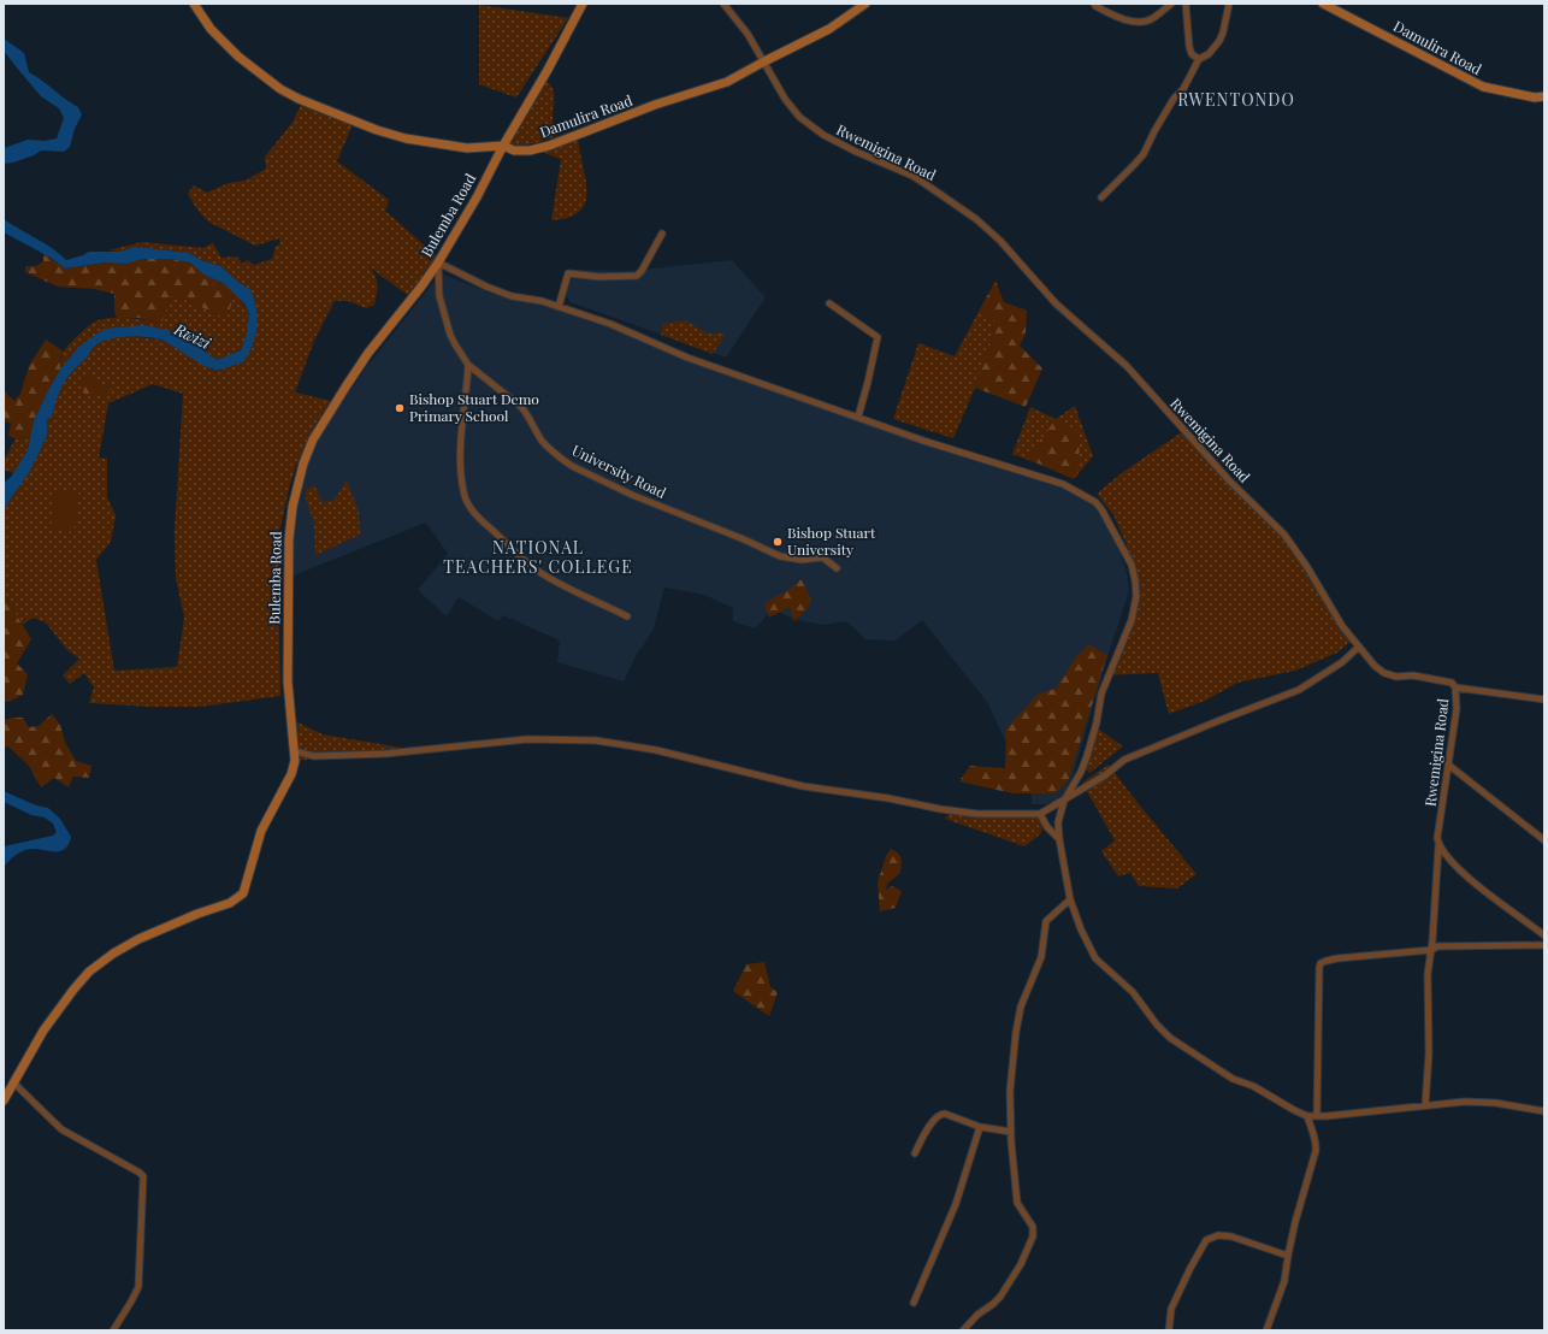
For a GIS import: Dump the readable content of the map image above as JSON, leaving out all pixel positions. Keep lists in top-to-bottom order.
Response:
{
  "streets": {
    "main road": ["Damulira Road", "Bulemba Road"],
    "street": ["Rwemigina Road", "University Road"]
  },
  "crossings": [
    ["Damulira Road", "Rwemigina Road"],
    ["Damulira Road", "Bulemba Road"],
    ["Bulemba Road", "University Road"]
  ],
  "districts": ["RWENTONDO", "NATIONAL TEACHERS' COLLEGE"],
  "water": ["Rwizi"],
  "places": ["Bishop Stuart Demo Primary School", "Bishop Stuart University"]
}
